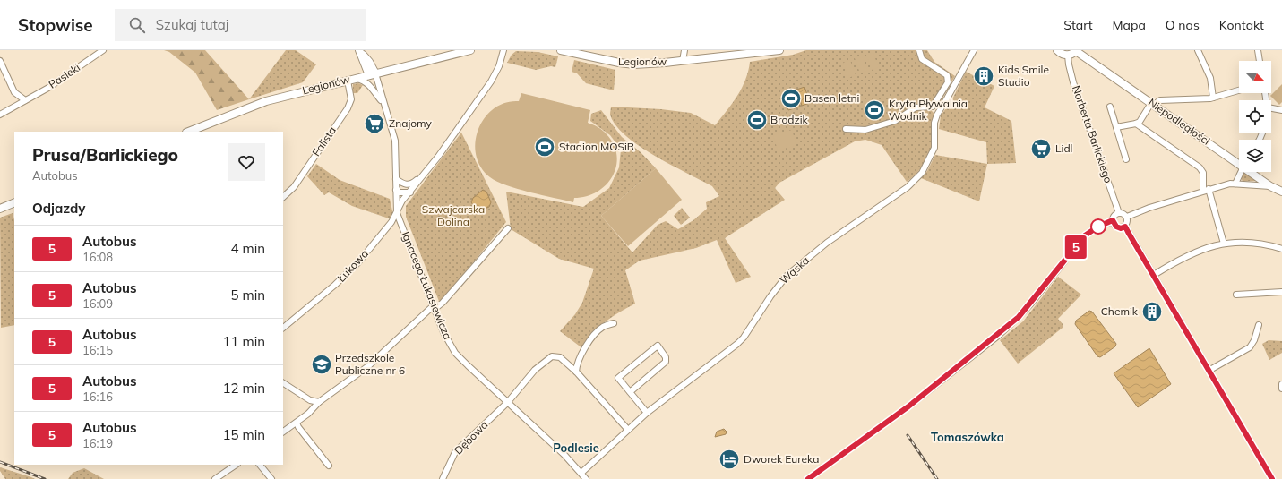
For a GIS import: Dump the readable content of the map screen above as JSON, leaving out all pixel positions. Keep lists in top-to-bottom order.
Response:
{
  "streets": {
    "street": [
      "Legionów",
      "Pasieki",
      "Niepodległości",
      "Norberta Barlickiego",
      "Falista",
      "Łukowa",
      "Wąska",
      "Ignacego Łukasiewicza",
      "Dębowa"
    ]
  },
  "crossings": [
    ["Legionów", "Falista"],
    ["Legionów", "Ignacego Łukasiewicza"],
    ["Łukowa", "Ignacego Łukasiewicza"],
    ["Wąska", "Ignacego Łukasiewicza"],
    ["Ignacego Łukasiewicza", "Dębowa"]
  ],
  "districts": ["Tomaszówka", "Podlesie"],
  "parks": ["Szwajcarska Dolina"],
  "places": {
    "building": ["Kids Smile Studio", "Chemik"],
    "sports": [
      "Basen letni",
      "Kryta Pływalnia Wodnik",
      "Brodzik",
      "Stadion MOSiR"
    ],
    "supermarket": ["Znajomy", "Lidl"],
    "school or university": ["Przedszkole Publiczne nr 6"],
    "hotel": ["Dworek Eureka"]
  },
  "lines": ["bus line 5"],
  "north": "bottom right",
  "page": {
    "header": "Stopwise",
    "search": "Szukaj tutaj",
    "nav": [
      "Start",
      "Mapa",
      "O nas",
      "Kontakt"
    ],
    "on_map": "5",
    "heading": [
      ["Prusa/Barlickiego", "Autobus"],
      "Odjazdy"
    ],
    "list": [
      {
        "mark": "5",
        "name": "Autobus",
        "note": "16:08",
        "value": "4 min"
      },
      {
        "mark": "5",
        "name": "Autobus",
        "note": "16:09",
        "value": "5 min"
      },
      {
        "mark": "5",
        "name": "Autobus",
        "note": "16:15",
        "value": "11 min"
      },
      {
        "mark": "5",
        "name": "Autobus",
        "note": "16:16",
        "value": "12 min"
      },
      {
        "mark": "5",
        "name": "Autobus",
        "note": "16:19",
        "value": "15 min"
      }
    ]
  }
}
